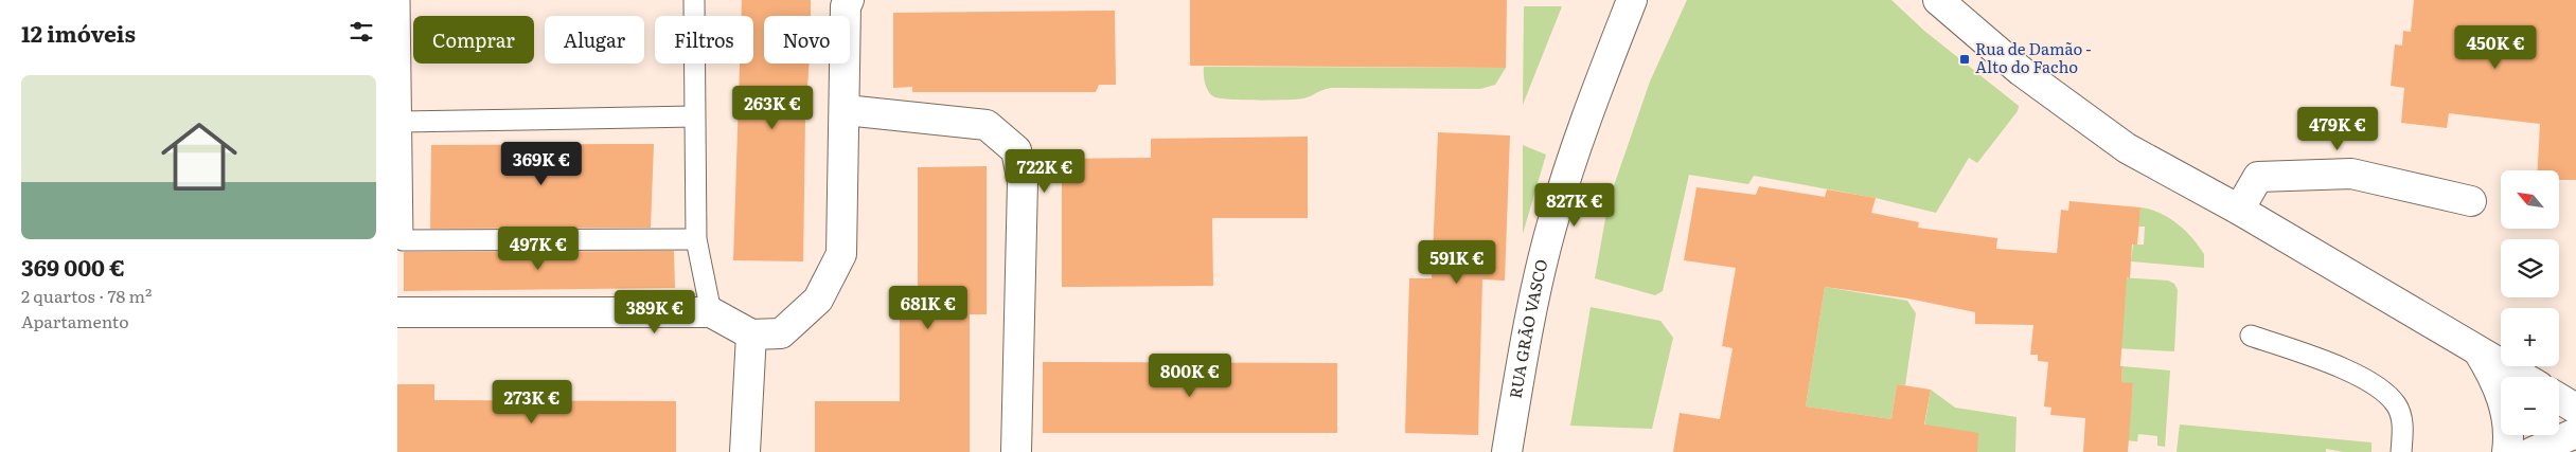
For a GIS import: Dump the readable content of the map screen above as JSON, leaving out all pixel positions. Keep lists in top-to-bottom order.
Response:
{
  "streets": {
    "street": ["RUA GRÃO VASCO"]
  },
  "places": {
    "transit": ["Rua de Damão - Alto do Facho"]
  },
  "north": "top left",
  "page": {
    "heading": "12 imóveis",
    "chip": [
      "Comprar",
      "Alugar",
      "Filtros",
      "Novo"
    ],
    "price": [
      "450K €",
      "263K €",
      "479K €",
      "369K €",
      "722K €",
      "827K €",
      "497K €",
      "591K €",
      "681K €",
      "389K €",
      "800K €",
      "273K €"
    ],
    "list": [
      {
        "name": "369 000 €",
        "note": "2 quartos · 78 m² · Apartamento"
      }
    ],
    "map_buttons": ["+", "−"]
  }
}
